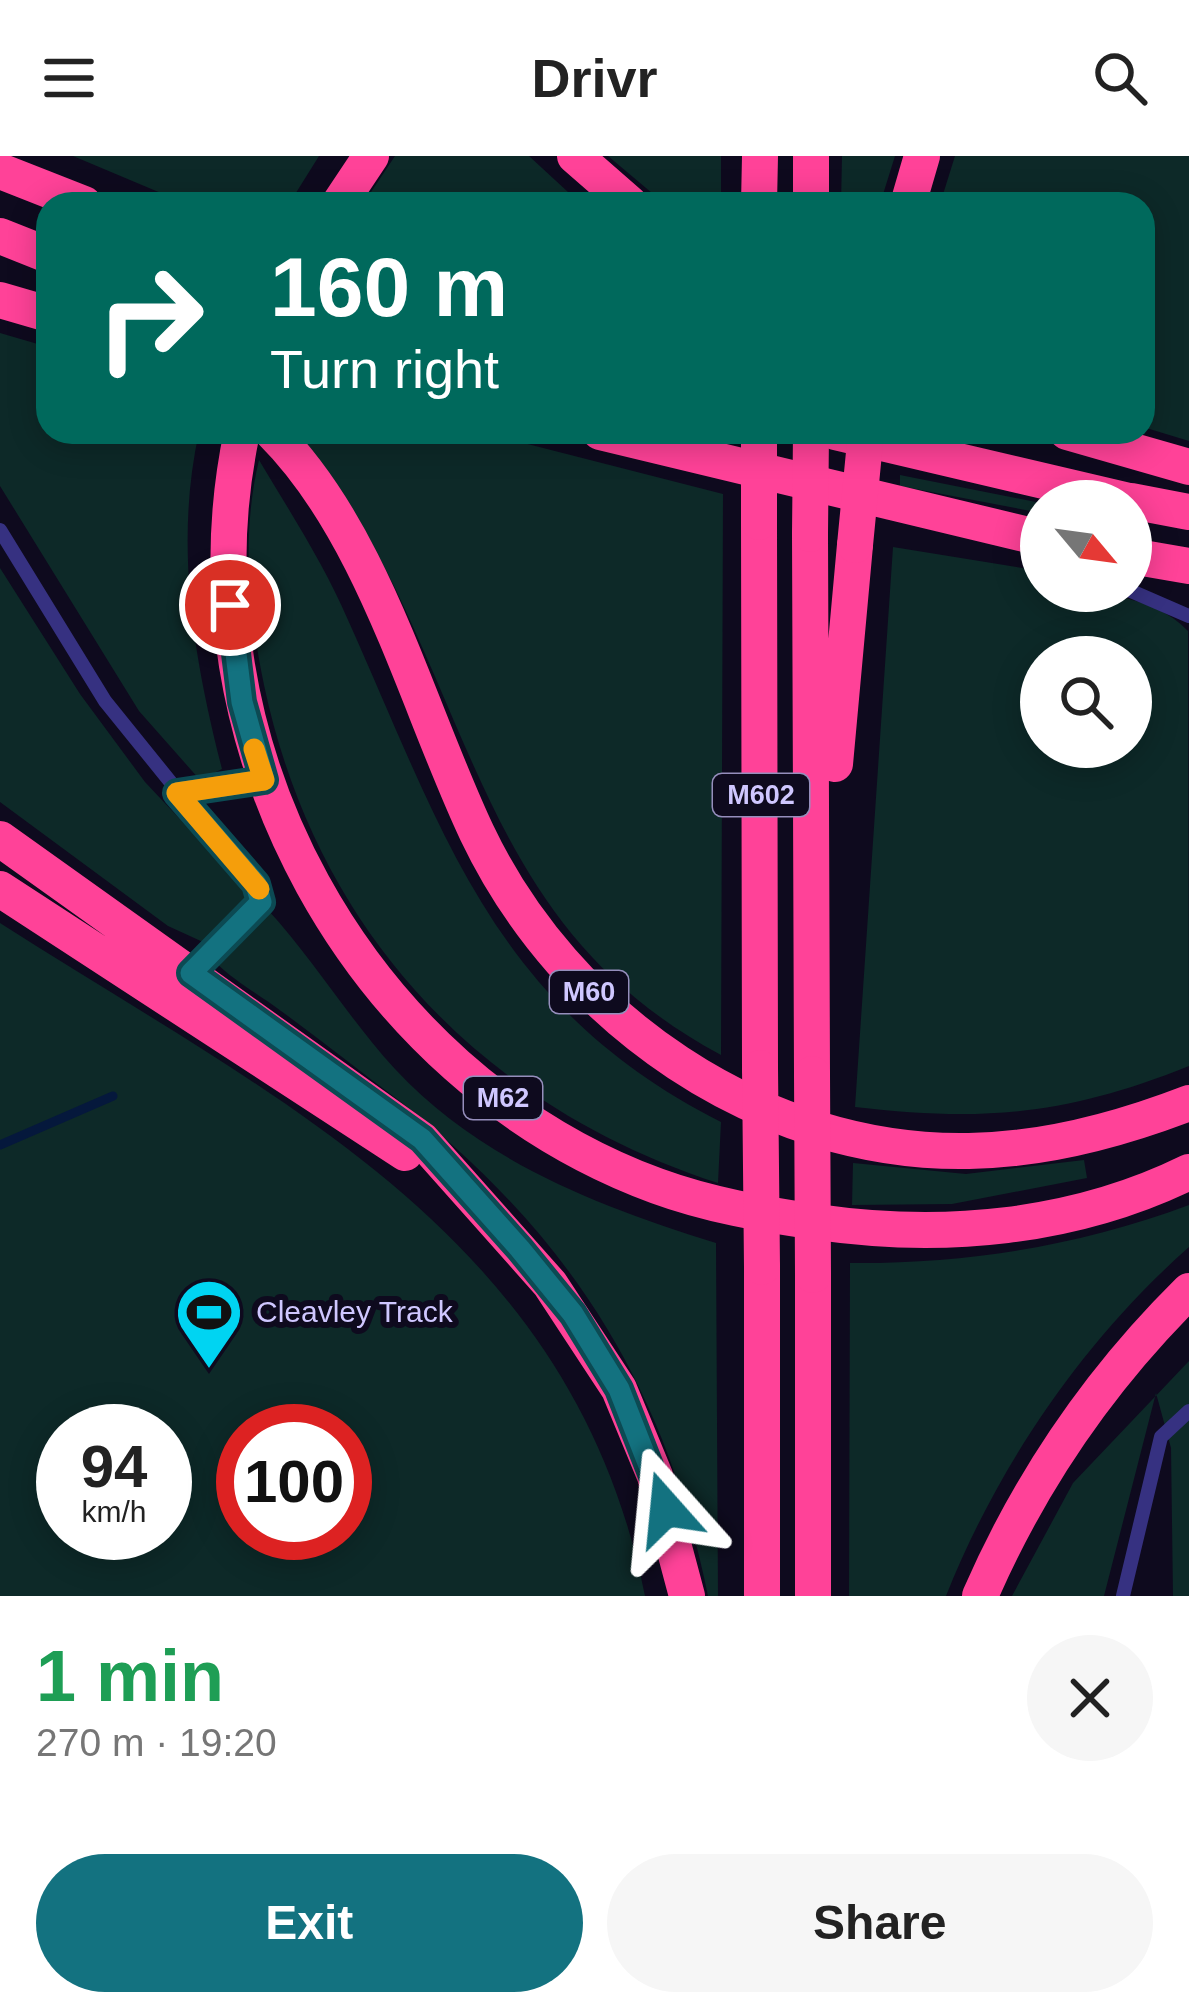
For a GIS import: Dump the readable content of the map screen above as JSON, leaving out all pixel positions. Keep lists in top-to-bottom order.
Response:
{
  "streets": {
    "highway": ["M602", "M60", "M62"]
  },
  "places": {
    "sports": ["Cleavley Track"]
  },
  "north": "bottom right",
  "page": {
    "header": "Drivr",
    "turn": ["160 m", "Turn right"],
    "speed": "94 km/h",
    "limit": "100",
    "heading": ["1 min", "270 m · 19:20"],
    "buttons": ["Exit", "Share"]
  }
}
